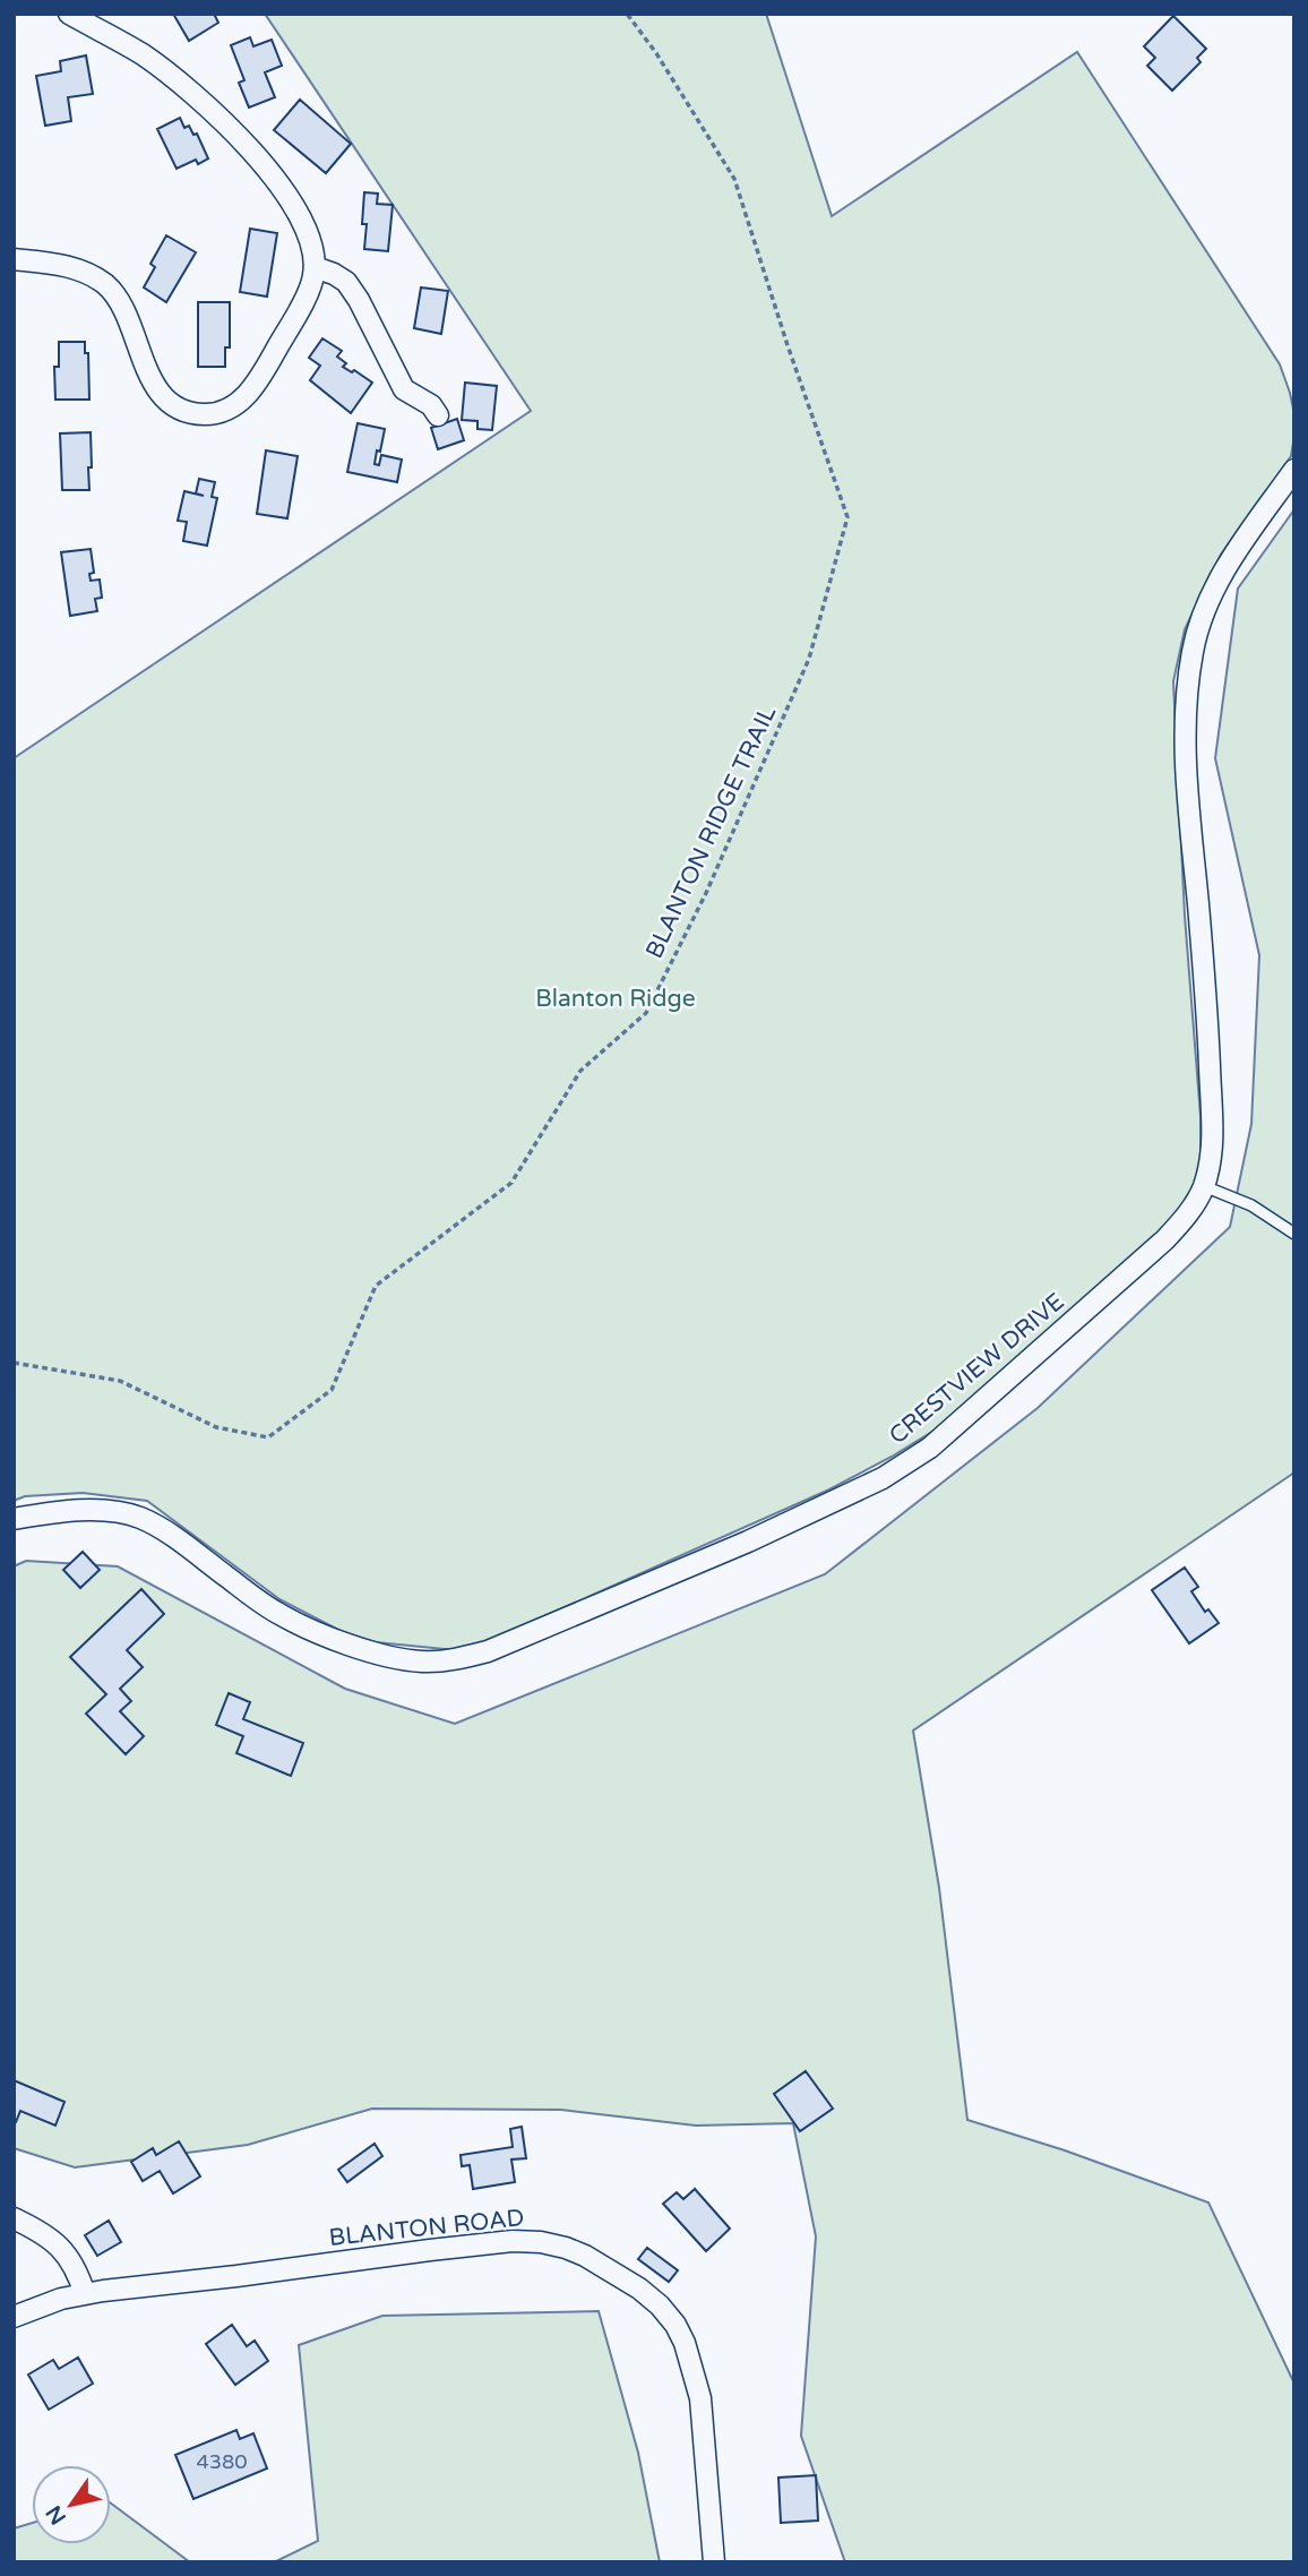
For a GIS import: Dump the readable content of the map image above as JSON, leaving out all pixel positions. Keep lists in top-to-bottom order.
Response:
{
  "streets": {
    "street": ["CRESTVIEW DRIVE", "BLANTON ROAD"],
    "path": ["BLANTON RIDGE TRAIL"]
  },
  "parks": ["Blanton Ridge"],
  "house_numbers": ["4380"],
  "north": "bottom left"
}
